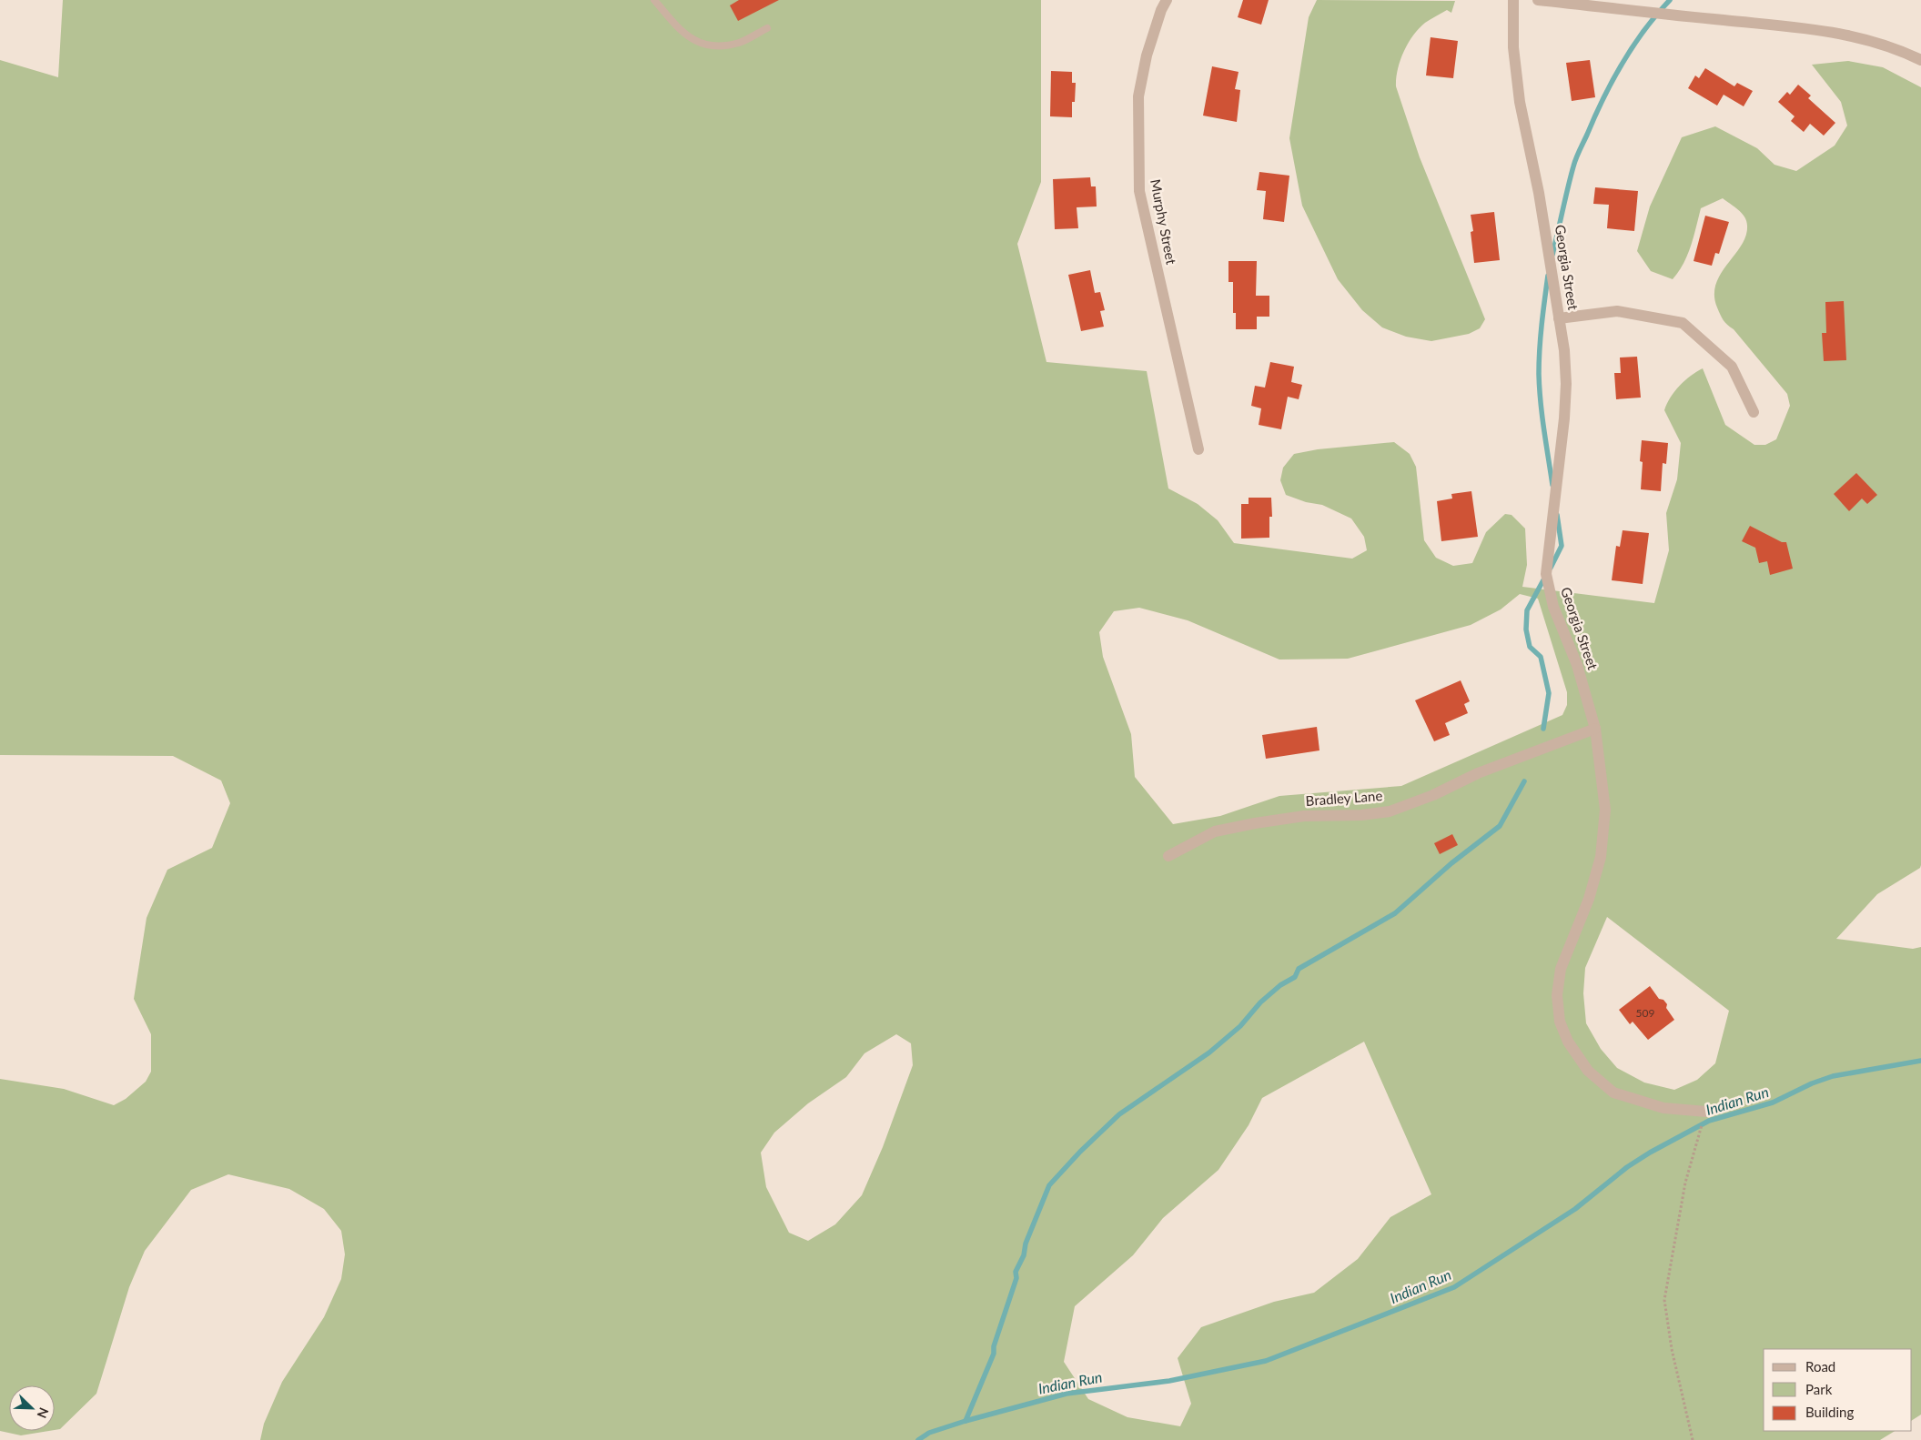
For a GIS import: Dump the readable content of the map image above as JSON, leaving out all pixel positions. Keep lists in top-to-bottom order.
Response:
{
  "streets": {
    "street": ["Murphy Street", "Georgia Street", "Bradley Lane"]
  },
  "crossings": [
    ["Georgia Street", "Bradley Lane"]
  ],
  "water": ["Indian Run"],
  "house_numbers": ["509"],
  "legend": ["Road", "Park", "Building"],
  "north": "bottom right"
}
